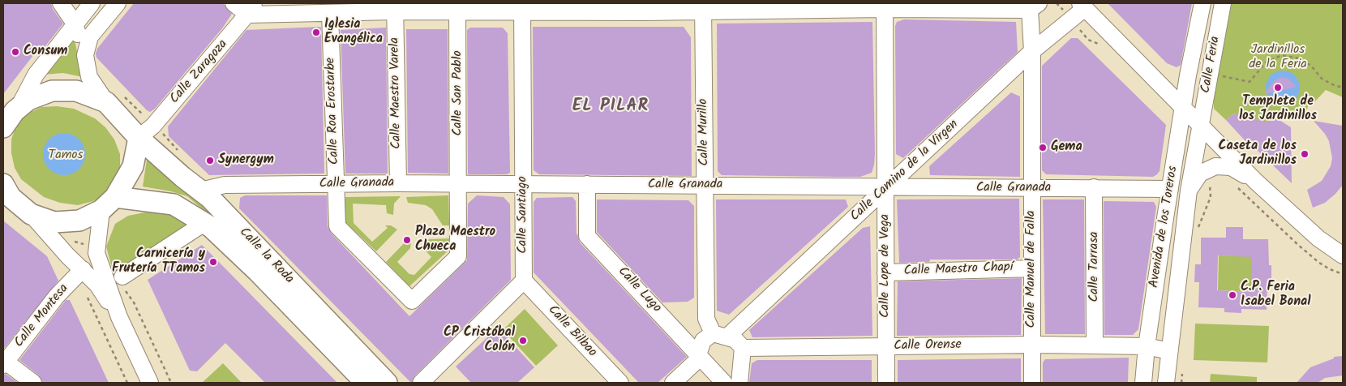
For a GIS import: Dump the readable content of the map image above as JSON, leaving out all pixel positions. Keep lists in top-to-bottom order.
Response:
{
  "streets": {
    "main road": ["Calle la Roda"],
    "street": [
      "Calle Feria",
      "Calle Zaragoza",
      "Calle Maestro Varela",
      "Calle San Pablo",
      "Calle Roa Erostarbe",
      "Calle Murillo",
      "Calle Camino de la Virgen",
      "Calle Granada",
      "Calle Santiago",
      "Avenida de los Toreros",
      "Calle Lope de Vega",
      "Calle Tarrasa",
      "Calle Manuel de Falla",
      "Calle Maestro Chapí",
      "Calle Lugo",
      "Calle Montesa",
      "Calle Bilbao",
      "Calle Orense"
    ]
  },
  "crossings": [
    ["Calle Feria", "Avenida de los Toreros"],
    ["Calle Zaragoza", "Calle la Roda"],
    ["Calle Maestro Varela", "Calle Granada"],
    ["Calle San Pablo", "Calle Granada"],
    ["Calle Roa Erostarbe", "Calle Granada"],
    ["Calle Murillo", "Calle Camino de la Virgen"],
    ["Calle Murillo", "Calle Granada"],
    ["Calle Camino de la Virgen", "Calle Granada"],
    ["Calle Camino de la Virgen", "Calle Lope de Vega"],
    ["Calle Camino de la Virgen", "Calle Manuel de Falla"],
    ["Calle Camino de la Virgen", "Calle Lugo"],
    ["Calle Granada", "Calle Santiago"],
    ["Calle Granada", "Avenida de los Toreros"],
    ["Calle Granada", "Calle la Roda"],
    ["Calle Granada", "Calle Lope de Vega"],
    ["Calle Granada", "Calle Tarrasa"],
    ["Calle Granada", "Calle Manuel de Falla"],
    ["Calle Granada", "Calle Lugo"],
    ["Calle Santiago", "Calle Bilbao"],
    ["Avenida de los Toreros", "Calle Orense"],
    ["Calle Lope de Vega", "Calle Maestro Chapí"],
    ["Calle Lope de Vega", "Calle Orense"],
    ["Calle Tarrasa", "Calle Orense"],
    ["Calle Manuel de Falla", "Calle Maestro Chapí"],
    ["Calle Manuel de Falla", "Calle Orense"]
  ],
  "districts": ["EL PILAR"],
  "parks": ["Jardinillos de la Feria", "Tamos"],
  "places": [
    "Iglesia Evangélica",
    "Consum",
    "Templete de los Jardinillos",
    "Gema",
    "Caseta de los Jardinillos",
    "Synergym",
    "Plaza Maestro Chueca",
    "Carnicería y Frutería TTamos",
    "C.P. Feria Isabel Bonal",
    "CP Cristóbal Colón"
  ]
}
